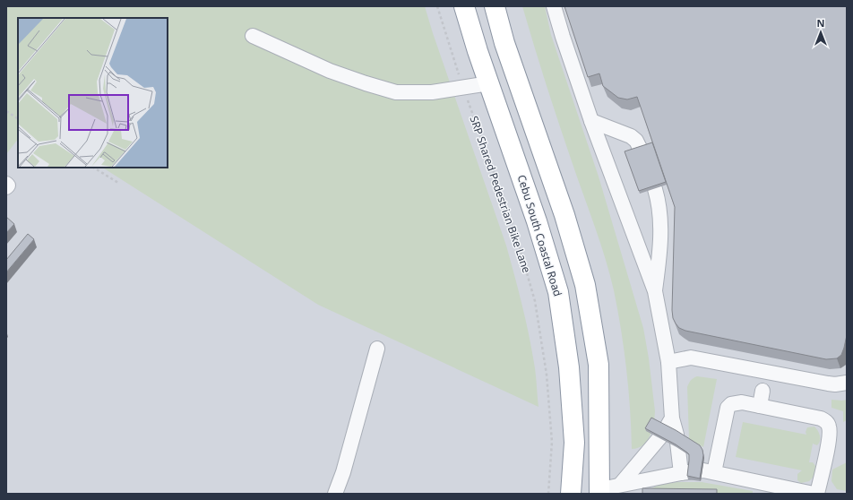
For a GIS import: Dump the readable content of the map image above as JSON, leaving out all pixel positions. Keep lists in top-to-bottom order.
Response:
{
  "streets": {
    "highway": ["Cebu South Coastal Road"],
    "path": ["SRP Shared Pedestrian Bike Lane"]
  },
  "north": "top"
}
